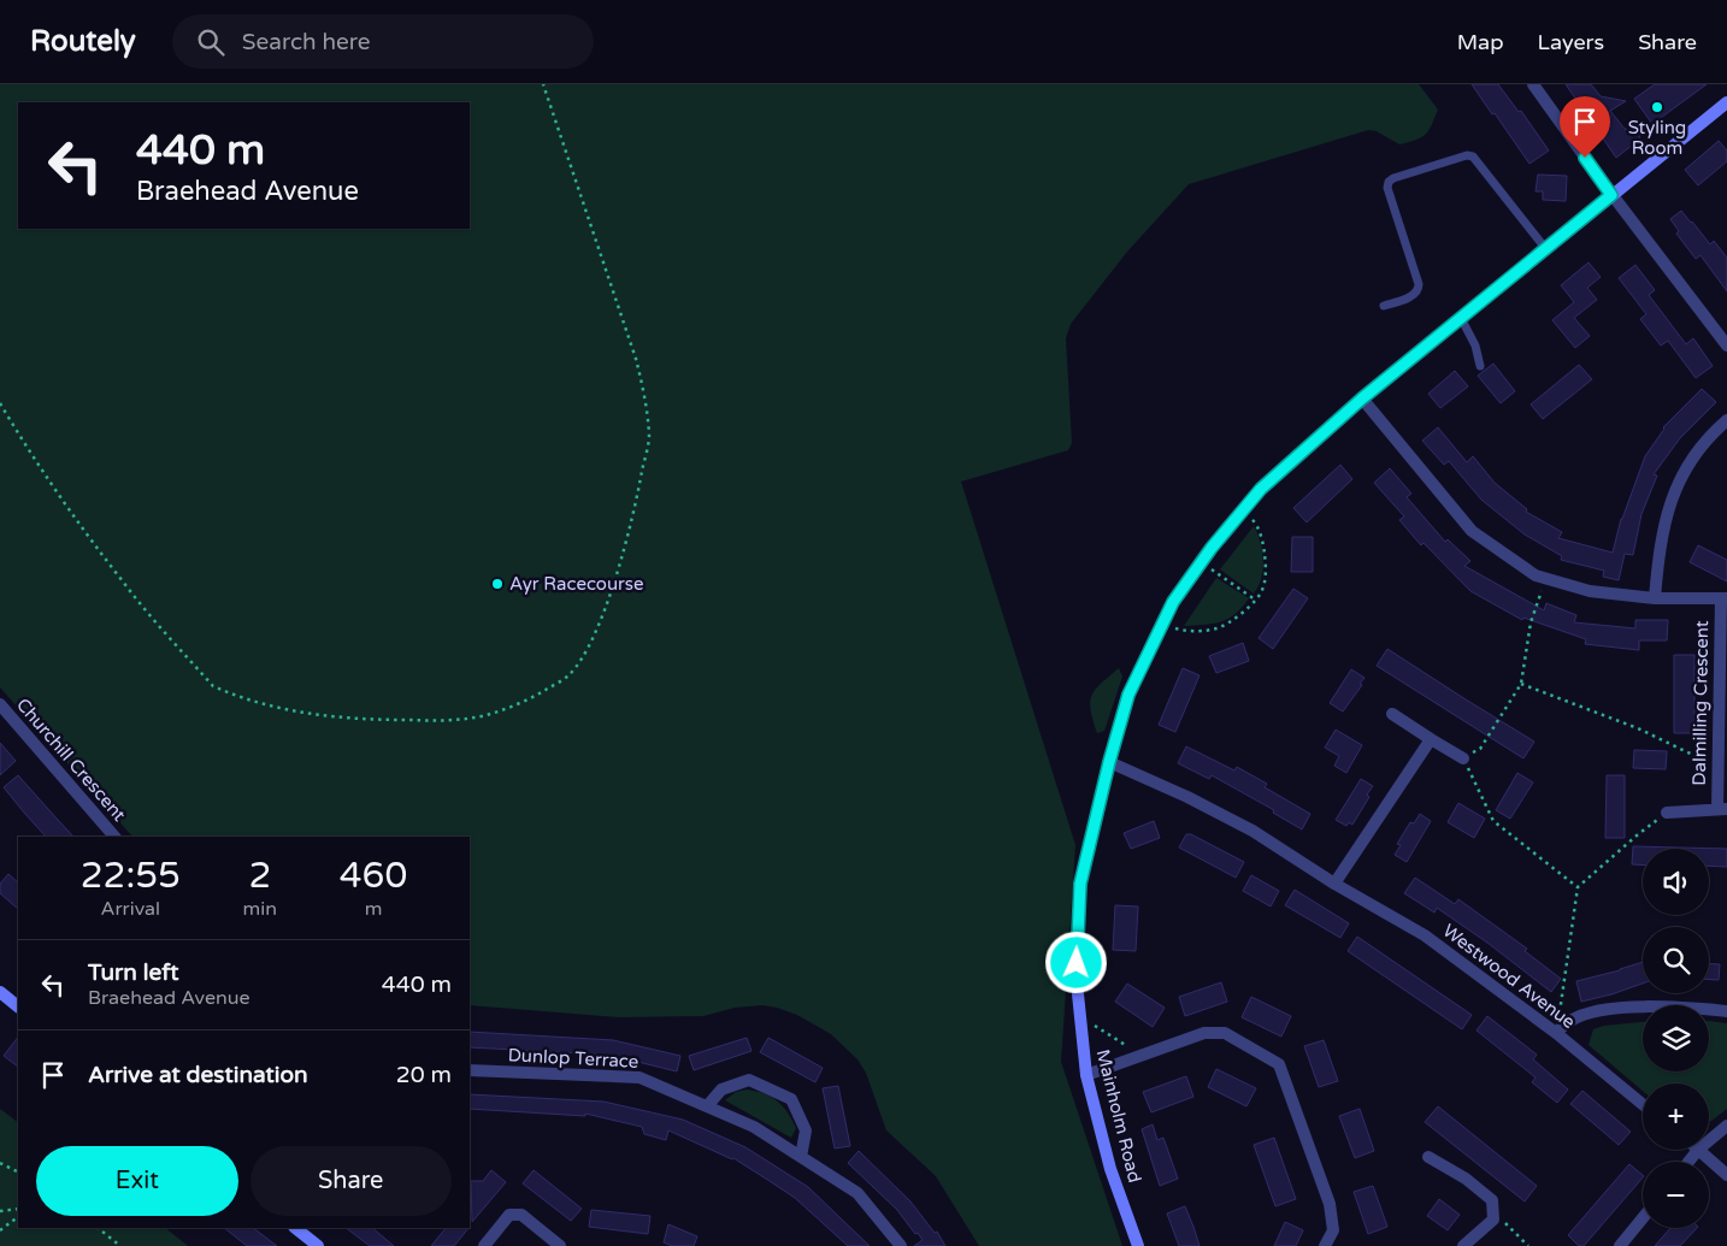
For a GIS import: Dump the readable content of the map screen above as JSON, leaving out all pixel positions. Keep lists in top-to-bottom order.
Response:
{
  "streets": {
    "street": [
      "Dalmilling Crescent",
      "Churchill Crescent",
      "Westwood Avenue",
      "Dunlop Terrace",
      "Mainholm Road"
    ]
  },
  "crossings": [
    ["Dalmilling Crescent", "Mainholm Road"],
    ["Westwood Avenue", "Mainholm Road"]
  ],
  "places": ["Styling Room", "Ayr Racecourse"],
  "page": {
    "header": "Routely",
    "search": "Search here",
    "nav": ["Map", "Layers", "Share"],
    "turn": ["440 m", "Braehead Avenue"],
    "eta": [
      "22:55",
      "Arrival",
      "2",
      "min",
      "460",
      "m"
    ],
    "map_buttons": ["+", "−"],
    "list": [
      {
        "name": "Turn left",
        "note": "Braehead Avenue",
        "value": "440 m"
      },
      {
        "name": "Arrive at destination",
        "value": "20 m"
      }
    ],
    "buttons": ["Exit", "Share"]
  }
}
